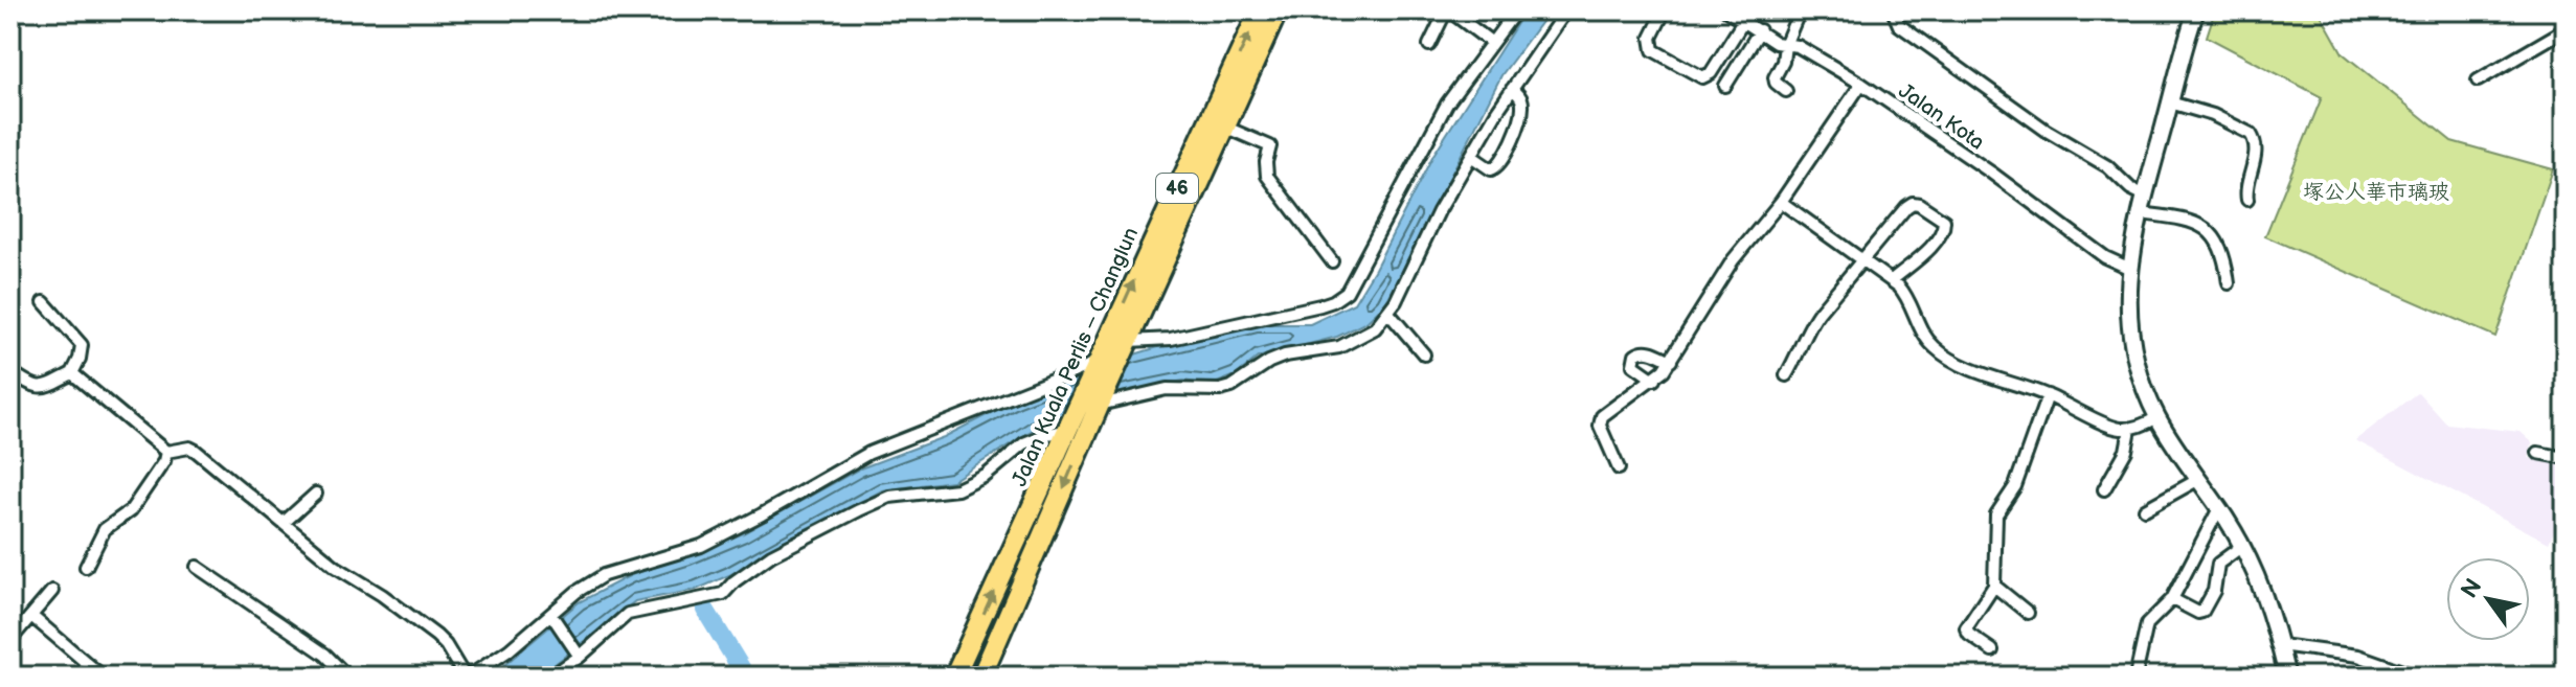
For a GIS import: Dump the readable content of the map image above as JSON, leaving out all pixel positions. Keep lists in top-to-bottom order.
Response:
{
  "streets": {
    "highway": ["46", "Jalan Kuala Perlis – Changlun"],
    "street": ["Jalan Kota"]
  },
  "parks": ["塚公人華市璃玻"],
  "north": "top left"
}
